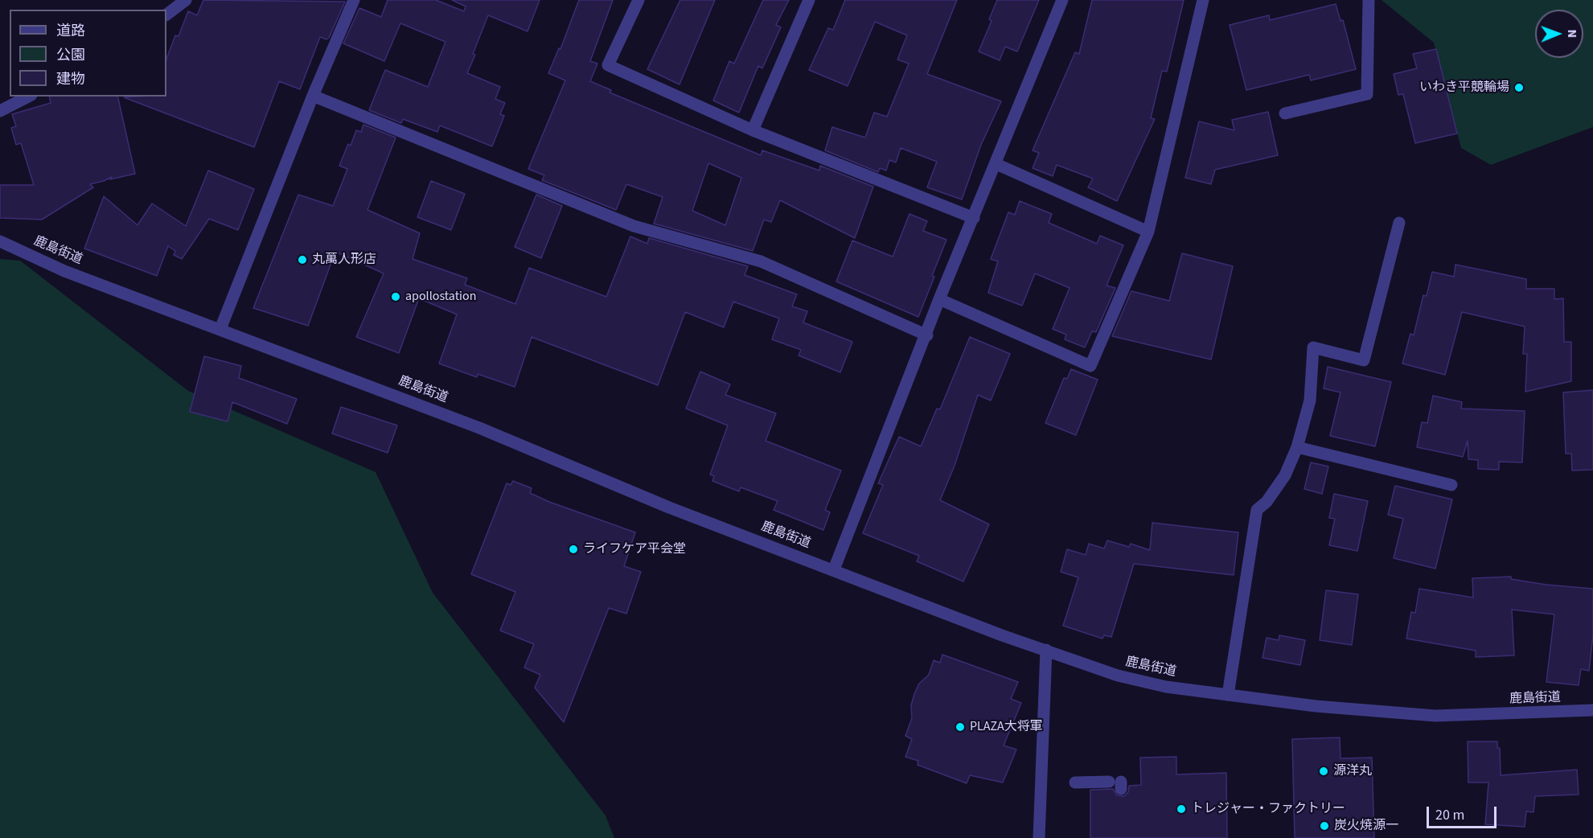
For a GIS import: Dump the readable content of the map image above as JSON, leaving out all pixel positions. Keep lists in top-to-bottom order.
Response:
{
  "streets": {
    "street": ["鹿島街道"]
  },
  "places": [
    "いわき平競輪場",
    "丸萬人形店",
    "apollostation",
    "ライフケア平会堂",
    "PLAZA大将軍",
    "源洋丸",
    "トレジャー・ファクトリー",
    "炭火焼源一"
  ],
  "legend": ["道路", "公園", "建物"],
  "scale_bar": "20 m",
  "north": "right"
}
